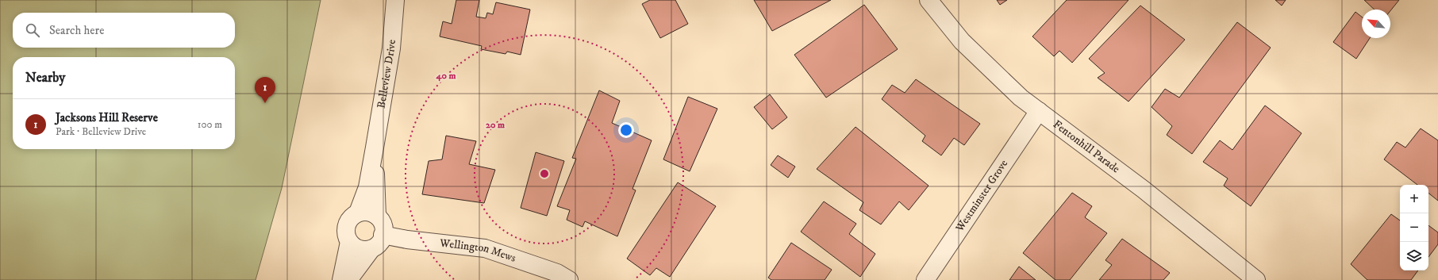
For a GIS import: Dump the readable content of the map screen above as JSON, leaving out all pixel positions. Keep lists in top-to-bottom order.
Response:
{
  "streets": {
    "street": [
      "Belleview Drive",
      "Fentonhill Parade",
      "Westminster Grove",
      "Wellington Mews"
    ]
  },
  "crossings": [
    ["Belleview Drive", "Wellington Mews"],
    ["Fentonhill Parade", "Westminster Grove"]
  ],
  "north": "top left",
  "page": {
    "search": "Search here",
    "heading": "Nearby",
    "pins": "1",
    "list": [
      {
        "mark": "1",
        "name": "Jacksons Hill Reserve",
        "note": "Park · Belleview Drive",
        "value": "100 m"
      }
    ],
    "map_buttons": ["+", "−"]
  },
  "rings": ["40 m", "20 m"]
}
